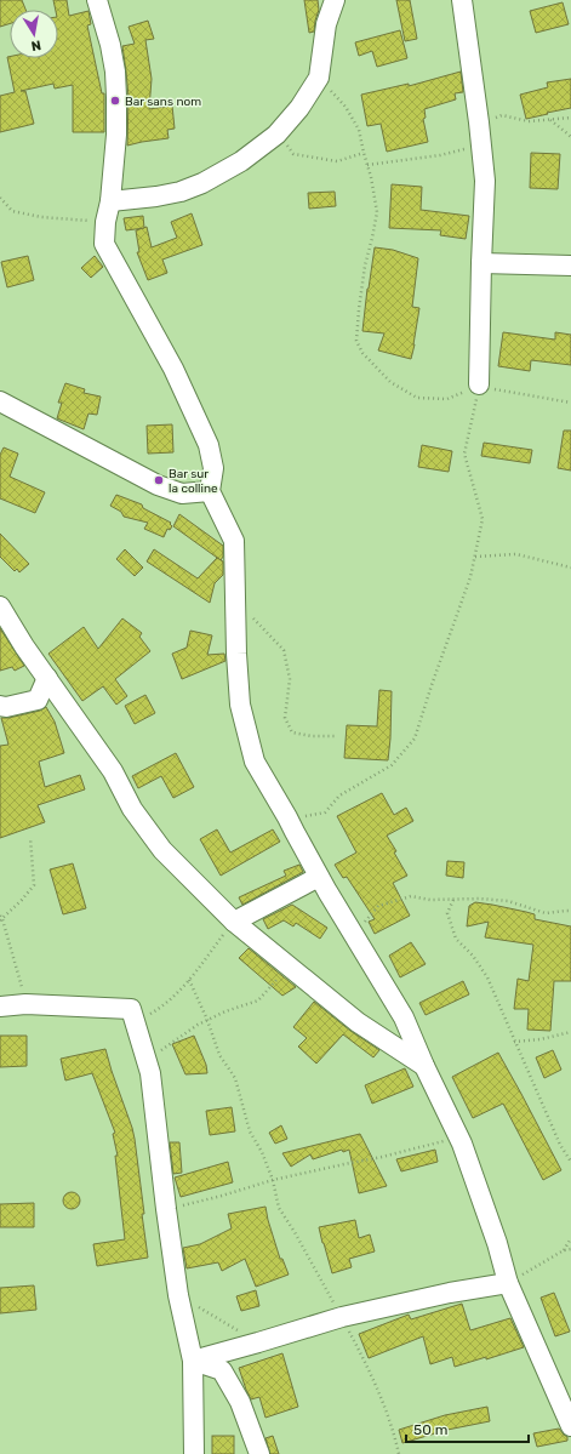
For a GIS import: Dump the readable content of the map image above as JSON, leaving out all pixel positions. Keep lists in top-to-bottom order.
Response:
{
  "places": ["Bar sans nom", "Bar sur la colline"],
  "scale_bar": "50 m",
  "north": "bottom"
}
